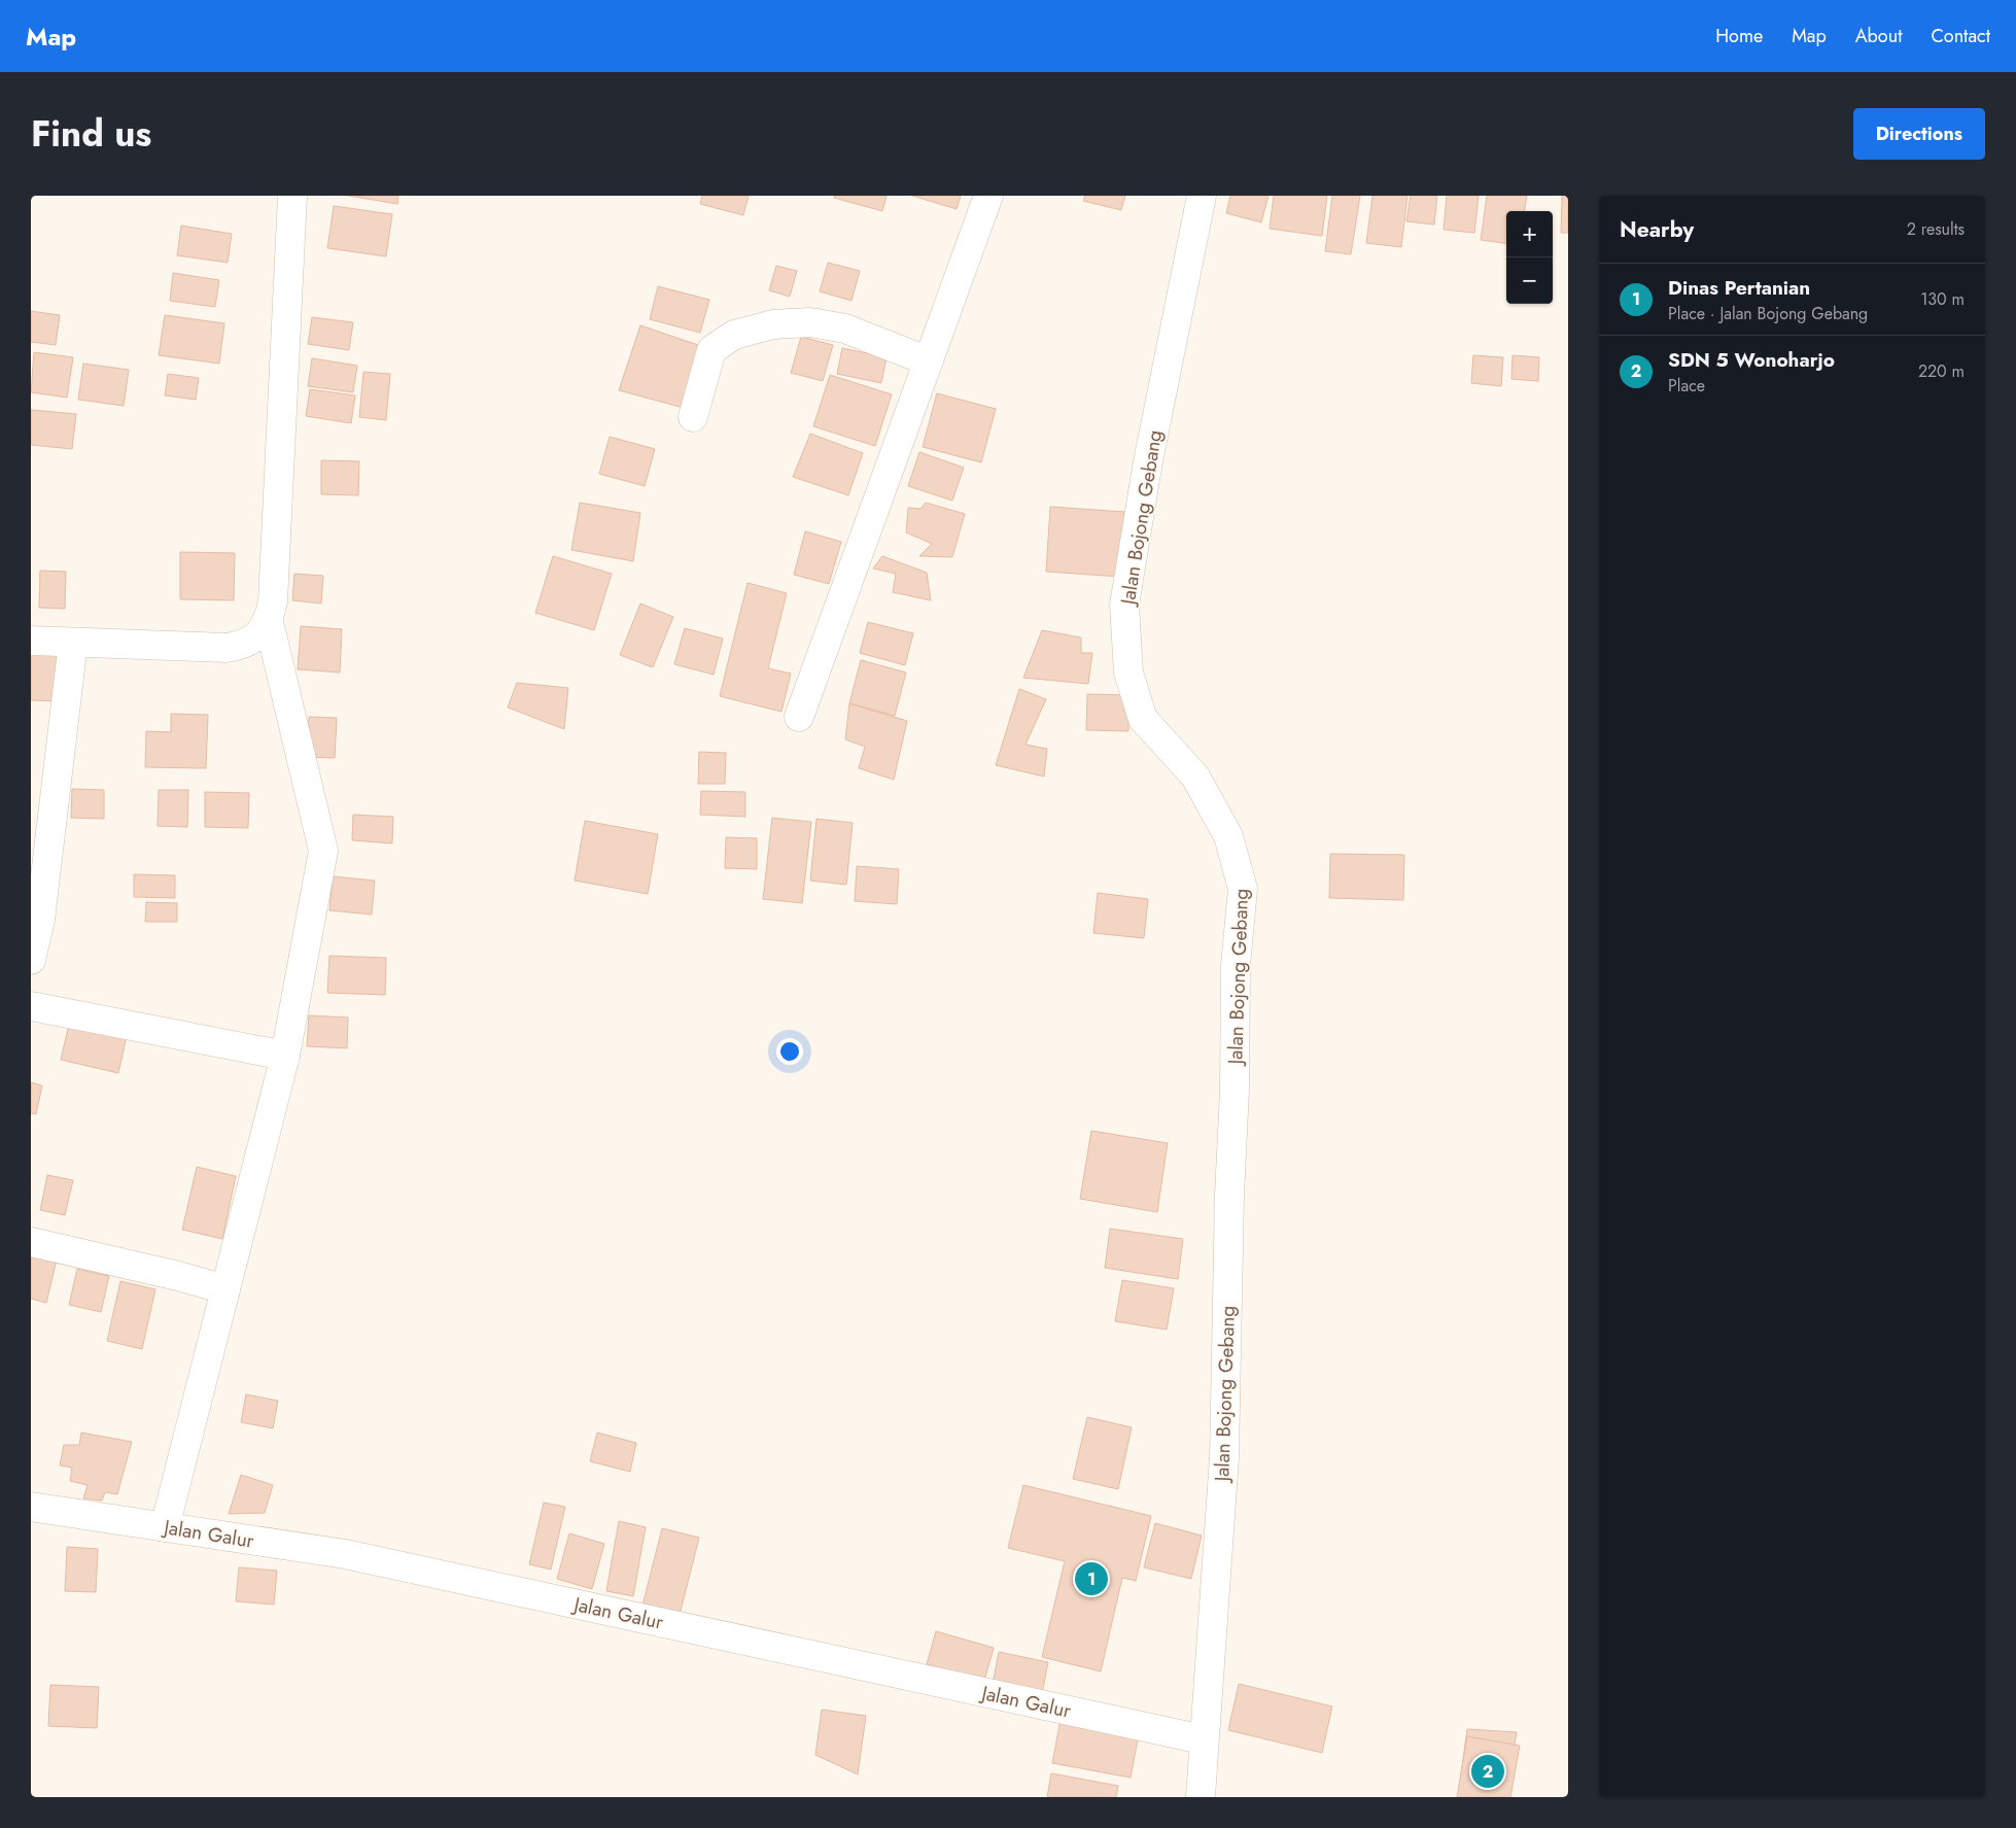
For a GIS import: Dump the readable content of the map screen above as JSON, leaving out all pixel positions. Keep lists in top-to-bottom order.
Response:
{
  "streets": {
    "street": ["Jalan Bojong Gebang", "Jalan Galur"]
  },
  "crossings": [
    ["Jalan Bojong Gebang", "Jalan Galur"]
  ],
  "page": {
    "header": "Map",
    "nav": [
      "Home",
      "Map",
      "About",
      "Contact"
    ],
    "title": "Find us",
    "buttons": "Directions",
    "heading": ["Nearby", "2 results"],
    "map_buttons": ["+", "−"],
    "list": [
      {
        "mark": "1",
        "name": "Dinas Pertanian",
        "note": "Place · Jalan Bojong Gebang",
        "value": "130 m"
      },
      {
        "mark": "2",
        "name": "SDN 5 Wonoharjo",
        "note": "Place",
        "value": "220 m"
      }
    ],
    "pins": ["1", "2"]
  }
}
